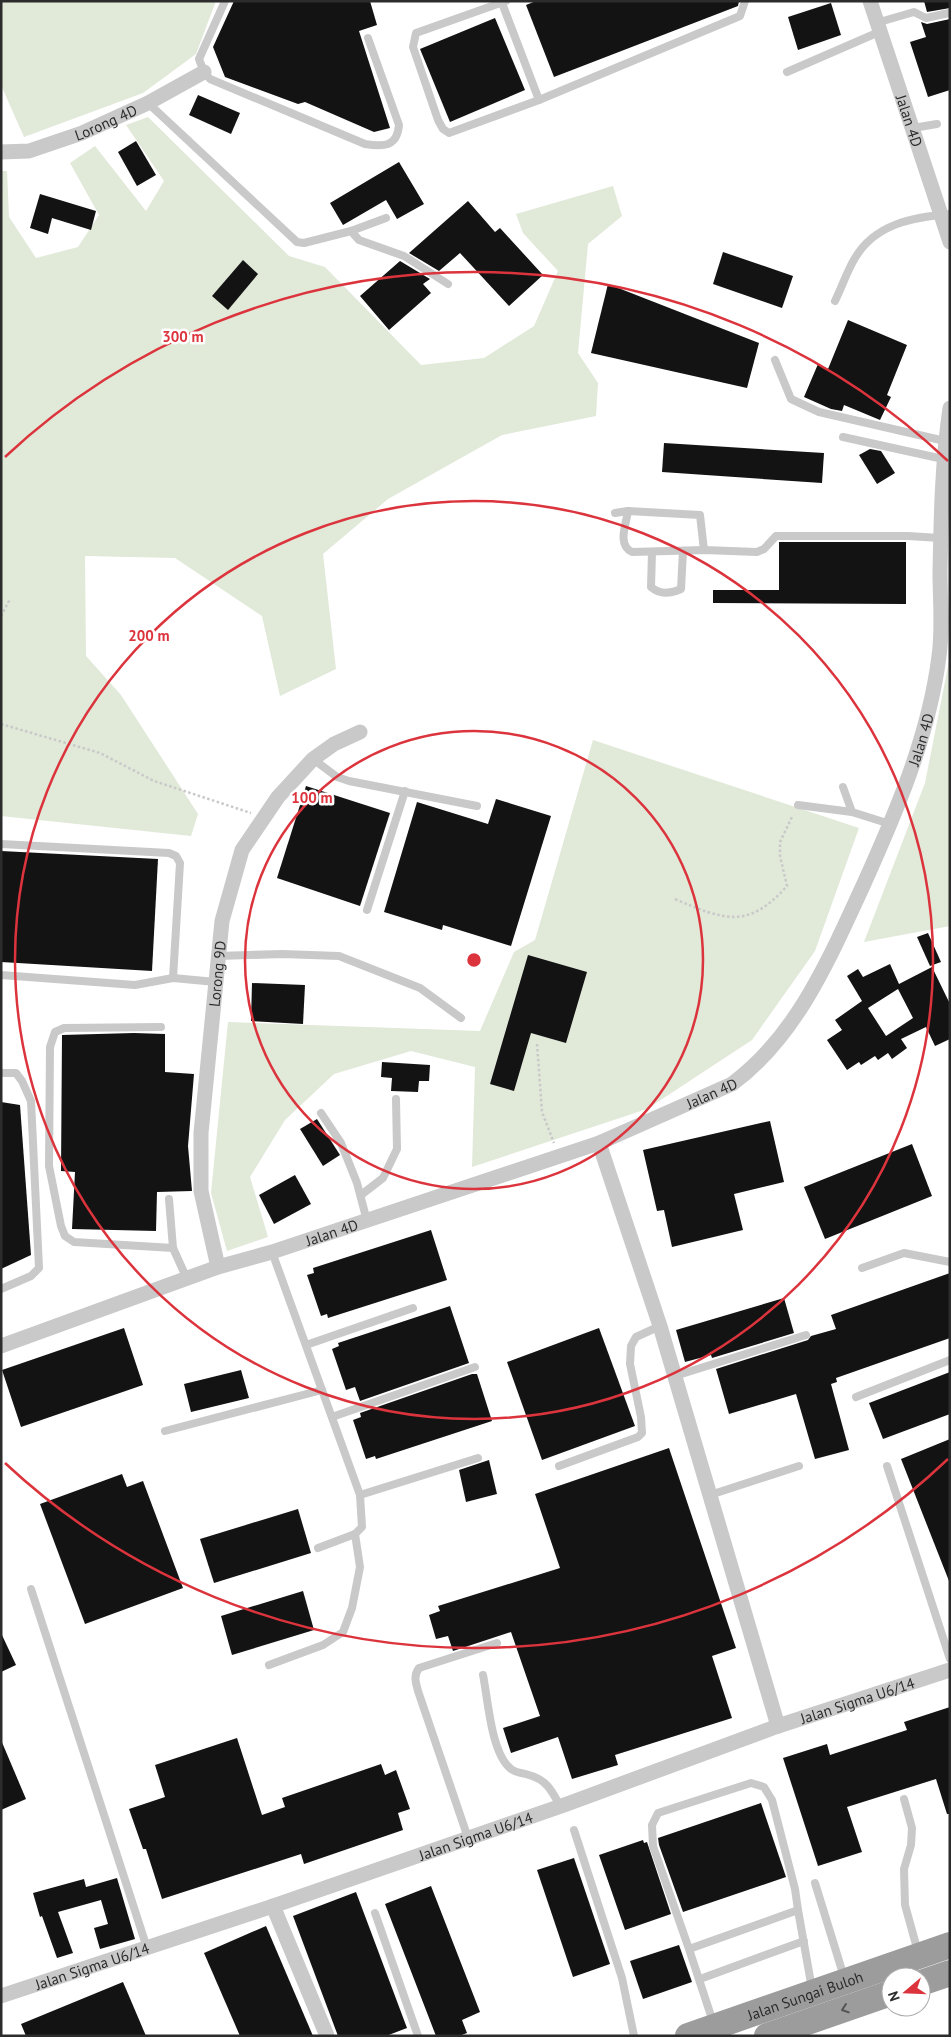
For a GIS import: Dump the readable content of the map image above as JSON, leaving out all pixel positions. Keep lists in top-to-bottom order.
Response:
{
  "streets": {
    "highway": ["Jalan Sungai Buloh"],
    "street": [
      "Jalan 4D",
      "Lorong 4D",
      "Lorong 9D",
      "Jalan Sigma U6/14"
    ]
  },
  "crossings": [
    ["Jalan 4D", "Lorong 9D"]
  ],
  "north": "left",
  "rings": ["300 m", "200 m", "100 m"]
}
